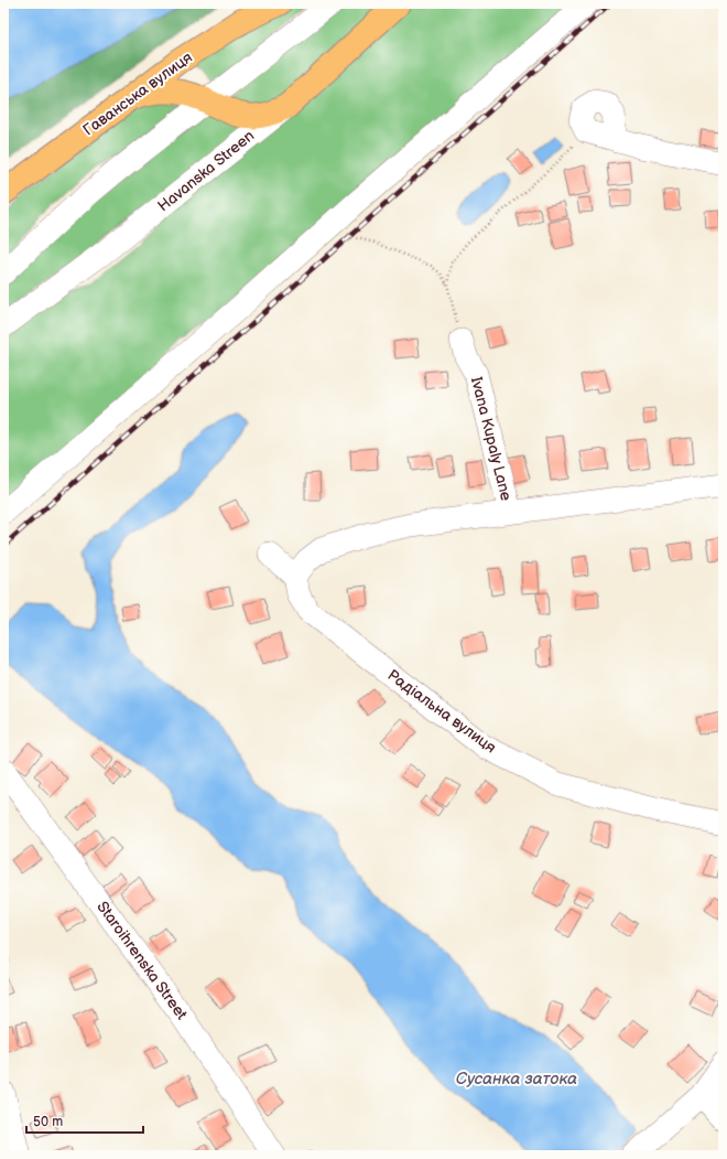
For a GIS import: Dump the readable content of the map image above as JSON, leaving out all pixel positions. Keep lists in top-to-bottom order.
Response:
{
  "streets": {
    "main road": ["Гаванська вулиця", "Havanska Streen"],
    "street": ["Ivana Kupaly Lane", "Радіальна вулиця", "Staroihrenska Street"]
  },
  "water": ["Сусанка затока"],
  "scale_bar": "50 m"
}
